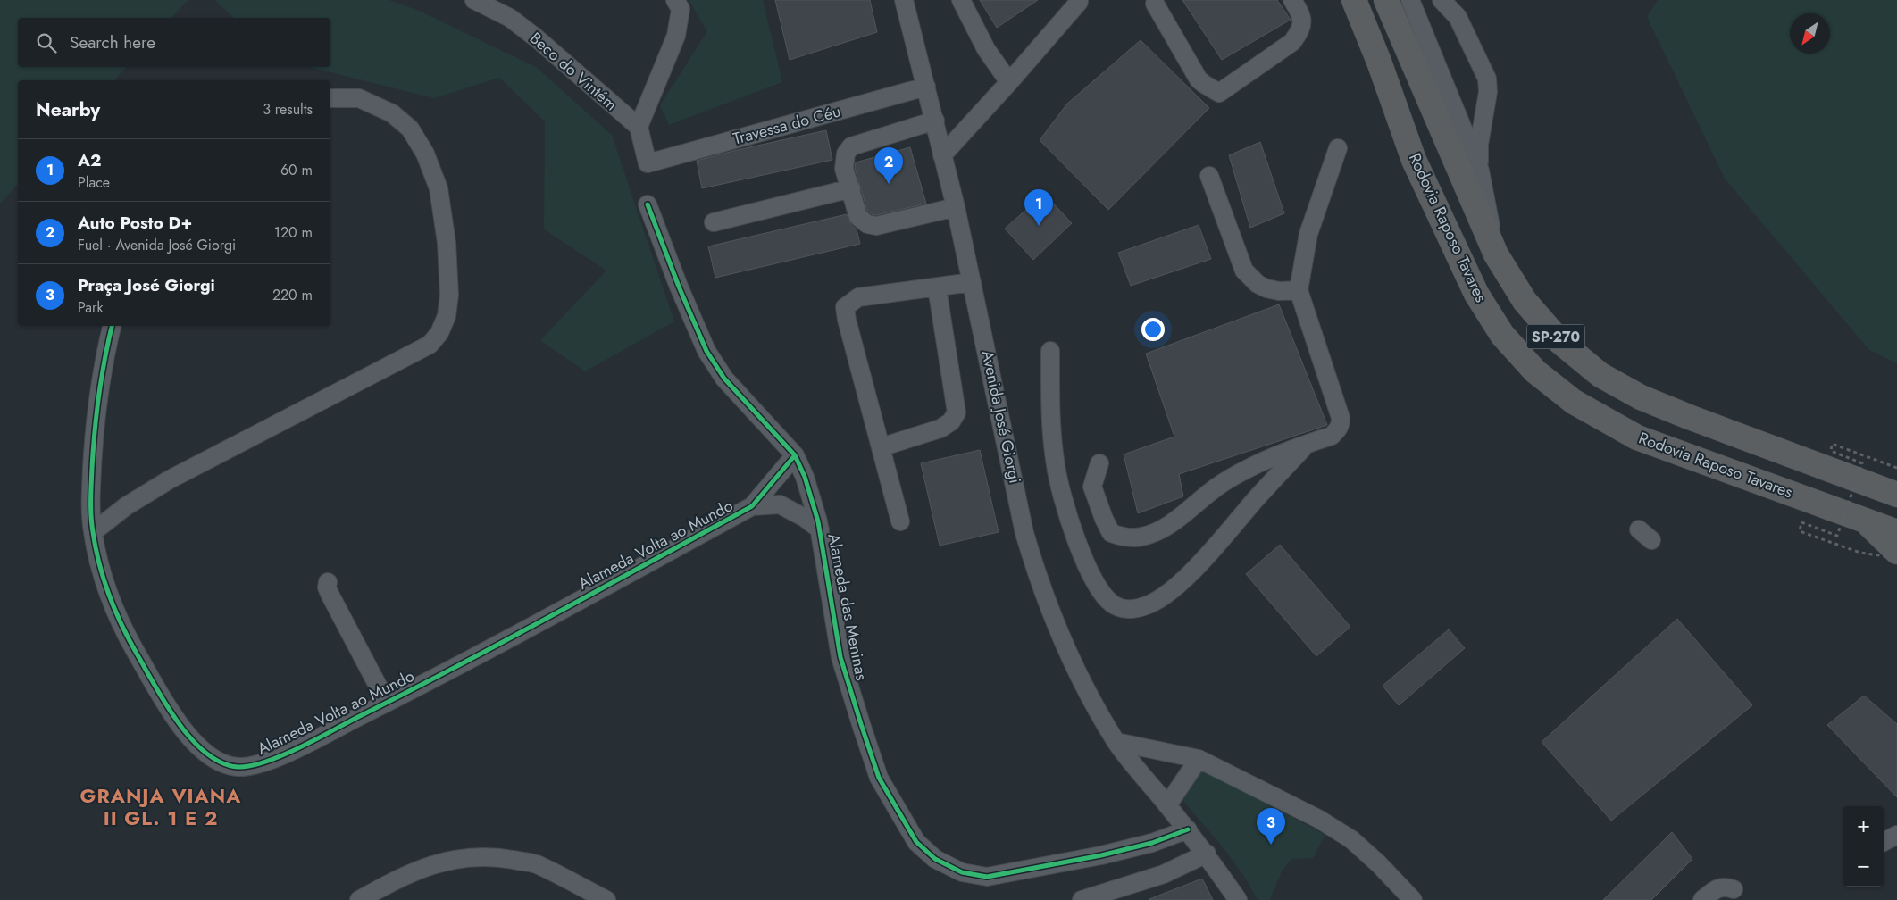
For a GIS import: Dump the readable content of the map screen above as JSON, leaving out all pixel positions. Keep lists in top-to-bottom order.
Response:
{
  "streets": {
    "highway": ["Rodovia Raposo Tavares", "SP-270"],
    "street": [
      "Beco do Vintém",
      "Travessa do Céu",
      "Avenida José Giorgi",
      "Alameda Volta ao Mundo",
      "Alameda das Meninas"
    ]
  },
  "crossings": [
    ["Beco do Vintém", "Travessa do Céu"],
    ["Travessa do Céu", "Avenida José Giorgi"],
    ["Avenida José Giorgi", "Alameda das Meninas"],
    ["Alameda Volta ao Mundo", "Alameda das Meninas"]
  ],
  "districts": ["GRANJA VIANA II GL. 1 E 2"],
  "north": "bottom left",
  "page": {
    "search": "Search here",
    "heading": ["Nearby", "3 results"],
    "list": [
      {
        "mark": "1",
        "name": "A2",
        "note": "Place",
        "value": "60 m"
      },
      {
        "mark": "2",
        "name": "Auto Posto D+",
        "note": "Fuel · Avenida José Giorgi",
        "value": "120 m"
      },
      {
        "mark": "3",
        "name": "Praça José Giorgi",
        "note": "Park",
        "value": "220 m"
      }
    ],
    "pins": ["2", "1", "3"],
    "map_buttons": ["+", "−"]
  }
}
